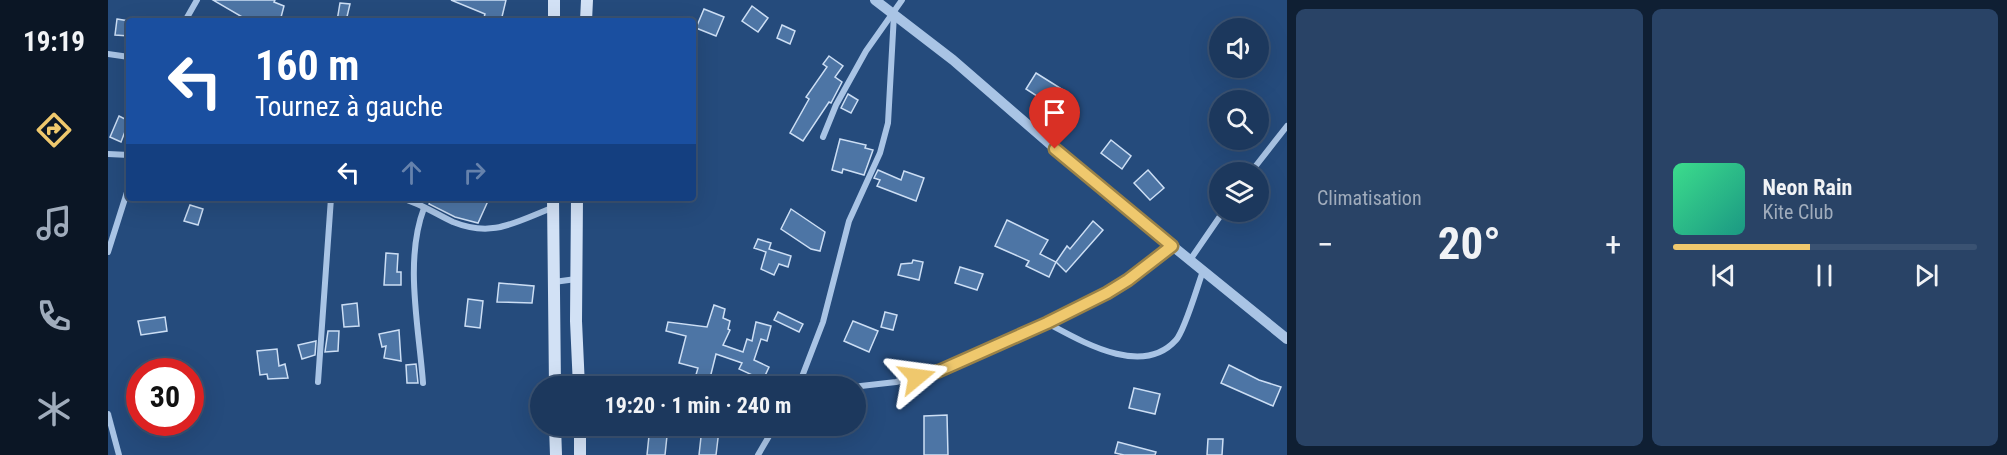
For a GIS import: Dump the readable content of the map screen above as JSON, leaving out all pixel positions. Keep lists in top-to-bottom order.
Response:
{
  "page": {
    "tabs": "19:19",
    "tile": "Climatisation",
    "turn": ["160 m", "Tournez à gauche"],
    "song": ["Neon Rain", "Kite Club"],
    "heat": ["−", "20°", "+"],
    "limit": "30",
    "trip": "19:20 · 1 min · 240 m"
  }
}
